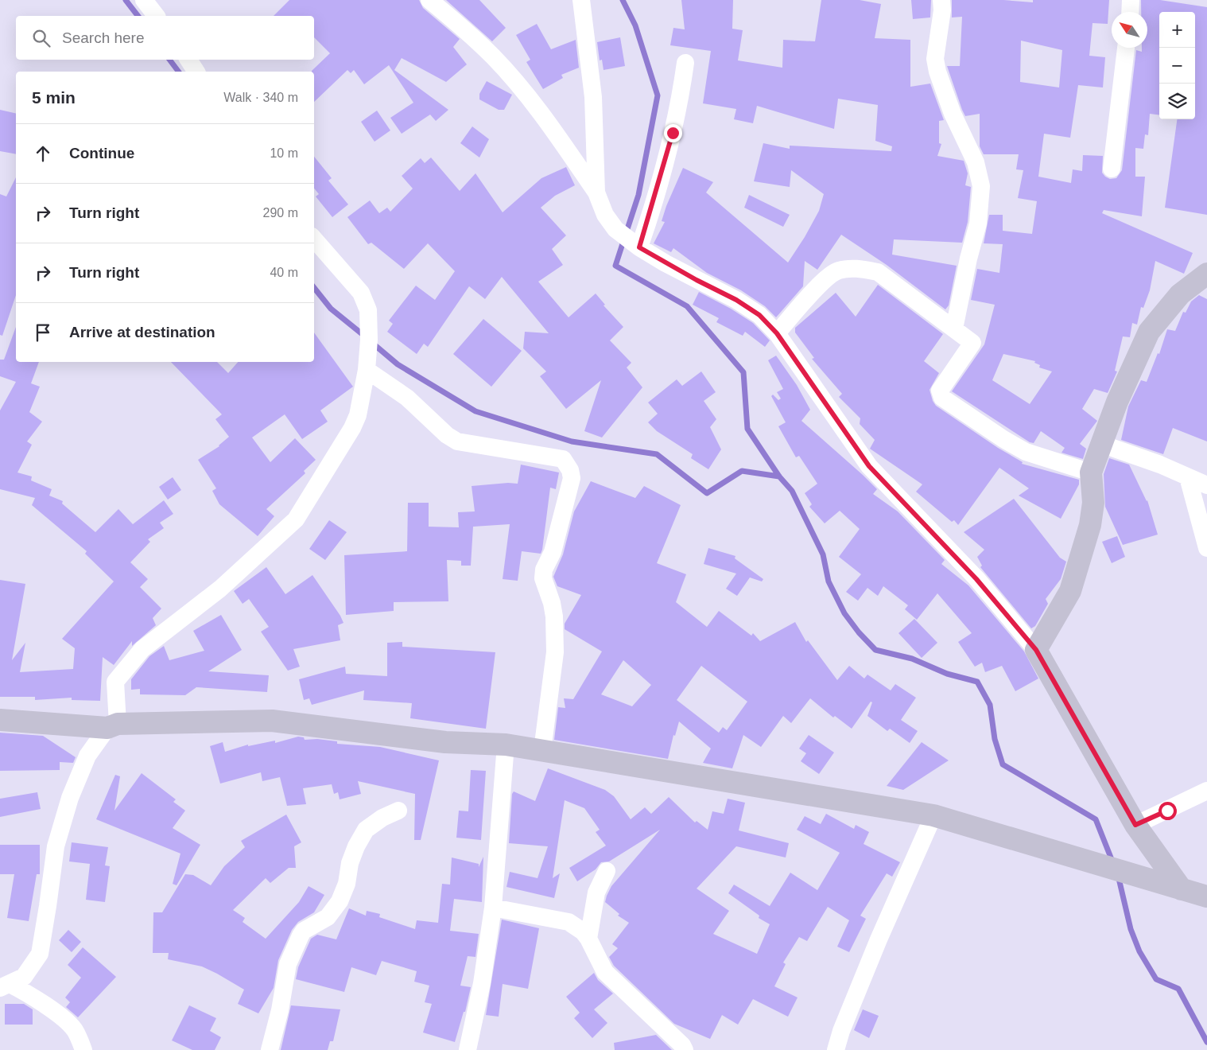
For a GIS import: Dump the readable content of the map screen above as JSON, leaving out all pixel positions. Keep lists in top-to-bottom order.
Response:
{
  "north": "top left",
  "page": {
    "map_buttons": ["+", "−"],
    "search": "Search here",
    "heading": ["5 min", "Walk · 340 m"],
    "list": [
      ["Continue", "10 m"],
      ["Turn right", "290 m"],
      ["Turn right", "40 m"],
      "Arrive at destination"
    ]
  }
}
